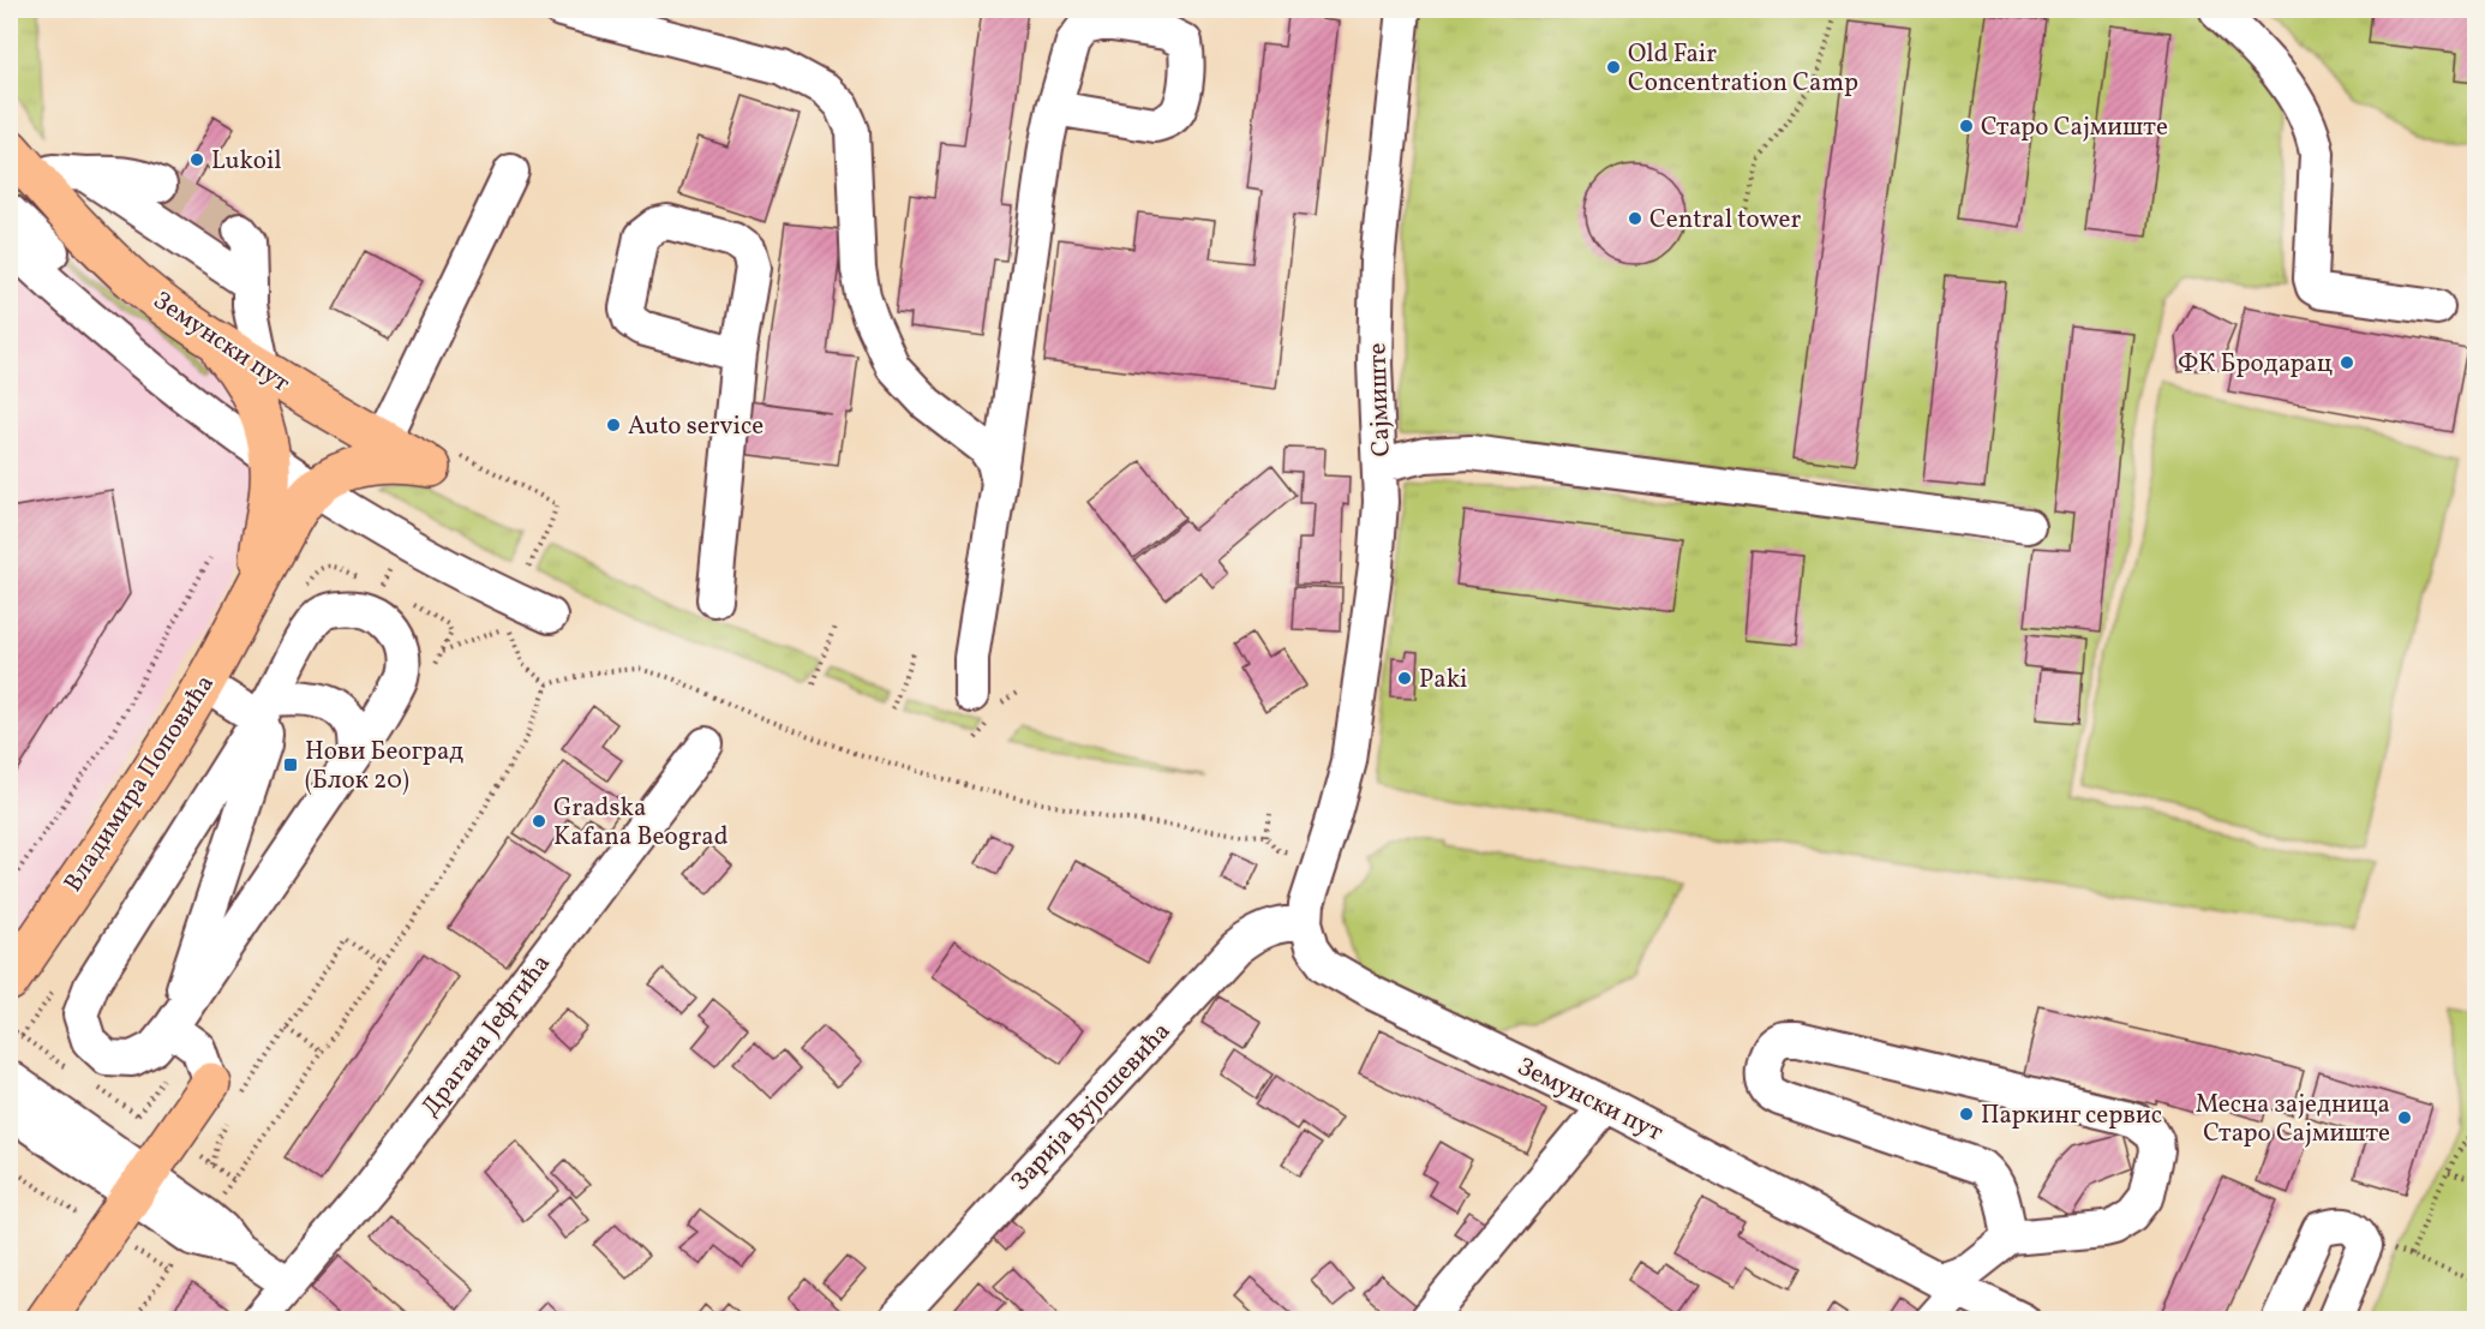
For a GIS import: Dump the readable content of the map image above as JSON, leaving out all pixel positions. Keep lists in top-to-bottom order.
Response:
{
  "streets": {
    "main road": ["Земунски пут", "Владимира Поповића"],
    "street": ["Сајмиште", "Драгана Јефтића", "Зарија Вујошевића"]
  },
  "crossings": [
    ["Земунски пут", "Сајмиште"],
    ["Земунски пут", "Владимира Поповића"],
    ["Земунски пут", "Зарија Вујошевића"],
    ["Сајмиште", "Зарија Вујошевића"]
  ],
  "places": {
    "other": [
      "Old Fair Concentration Camp",
      "Старо Сајмиште",
      "Lukoil",
      "Central tower",
      "ФК Бродарац",
      "Auto service",
      "Paki",
      "Gradska Kafana Beograd",
      "Паркинг сервис",
      "Месна заједница Старо Сајмиште"
    ],
    "transit": ["Нови Београд (Блок 20)"]
  }
}
